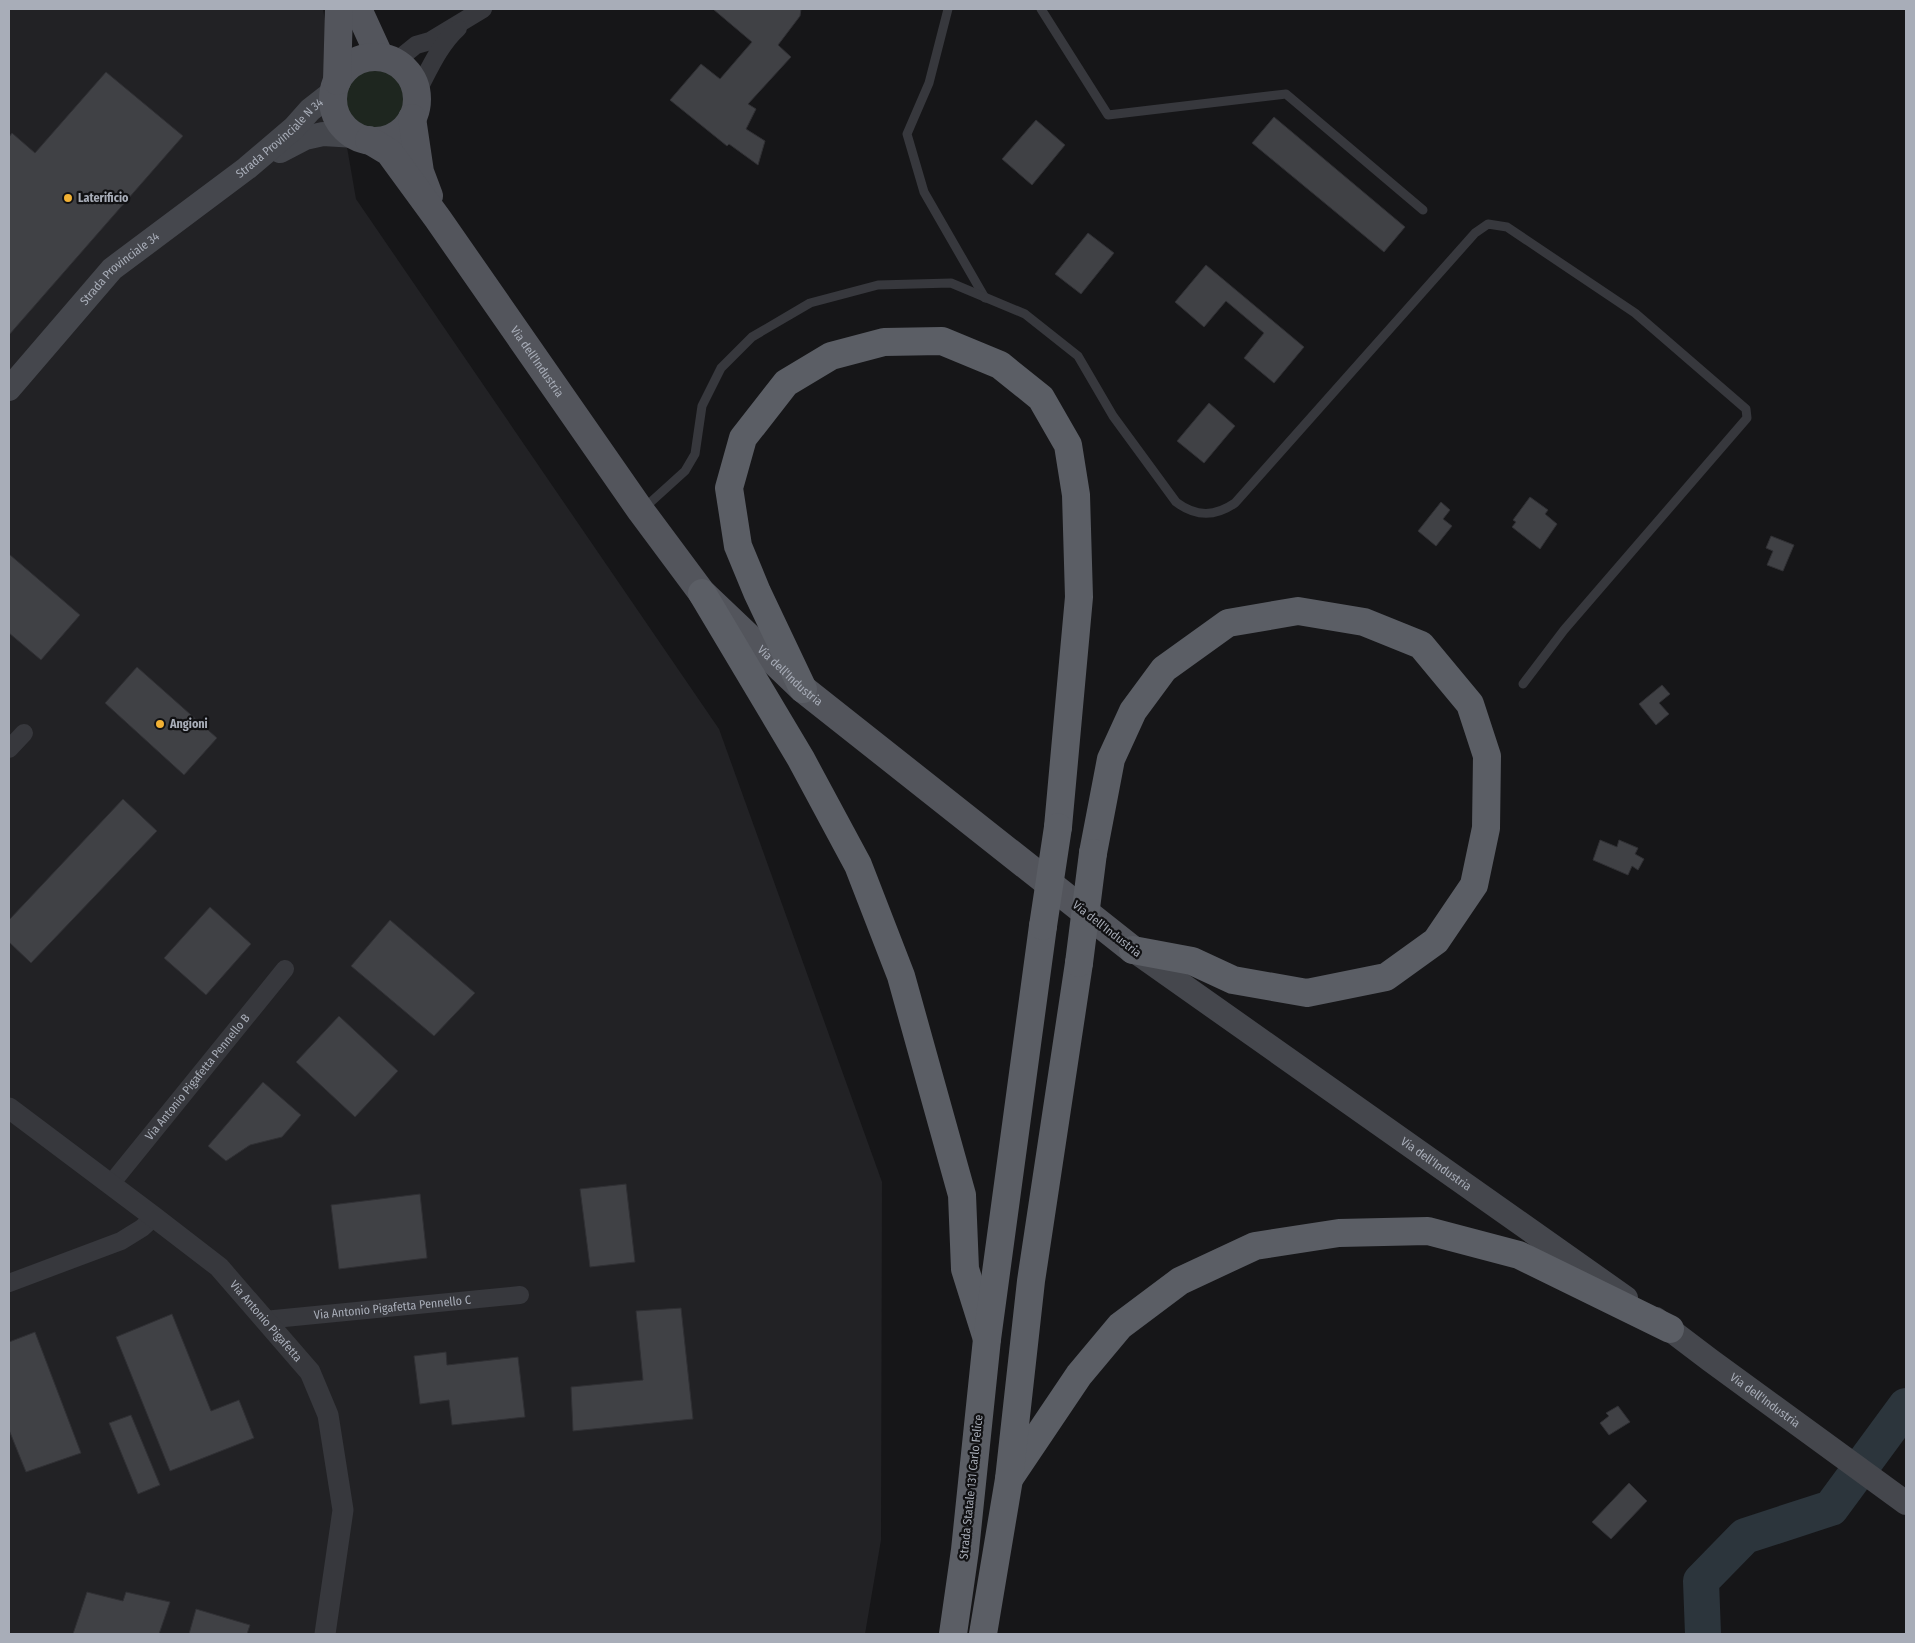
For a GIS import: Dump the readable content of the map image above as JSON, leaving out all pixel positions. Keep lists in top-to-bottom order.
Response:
{
  "streets": {
    "highway": ["Strada Statale 131 Carlo Felice"],
    "main road": ["Strada Provinciale N 34", "Strada Provinciale 34", "Via dell'Industria"],
    "street": ["Via Antonio Pigafetta Pennello B", "Via Antonio Pigafetta Pennello C", "Via Antonio Pigafetta"]
  },
  "crossings": [
    ["Strada Provinciale N 34", "Strada Provinciale 34"],
    ["Strada Provinciale N 34", "Via dell'Industria"],
    ["Via dell'Industria", "Strada Statale 131 Carlo Felice"],
    ["Via Antonio Pigafetta Pennello B", "Via Antonio Pigafetta"],
    ["Via Antonio Pigafetta Pennello C", "Via Antonio Pigafetta"]
  ],
  "places": ["Laterificio", "Angioni"]
}
